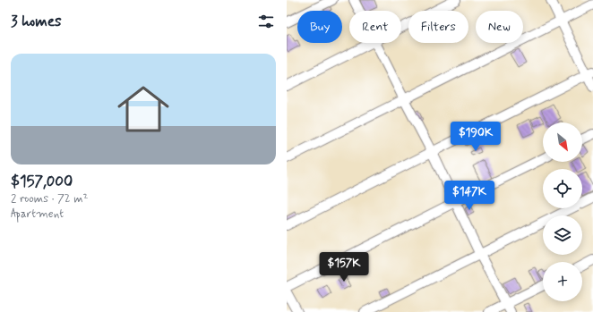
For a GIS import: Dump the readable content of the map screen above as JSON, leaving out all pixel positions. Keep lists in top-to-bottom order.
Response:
{
  "north": "bottom right",
  "page": {
    "heading": "3 homes",
    "chip": [
      "Buy",
      "Rent",
      "Filters",
      "New"
    ],
    "list": [
      {
        "name": "$157,000",
        "note": "2 rooms · 72 m² · Apartment"
      }
    ],
    "price": ["$190K", "$147K", "$157K"],
    "map_buttons": "+"
  }
}
